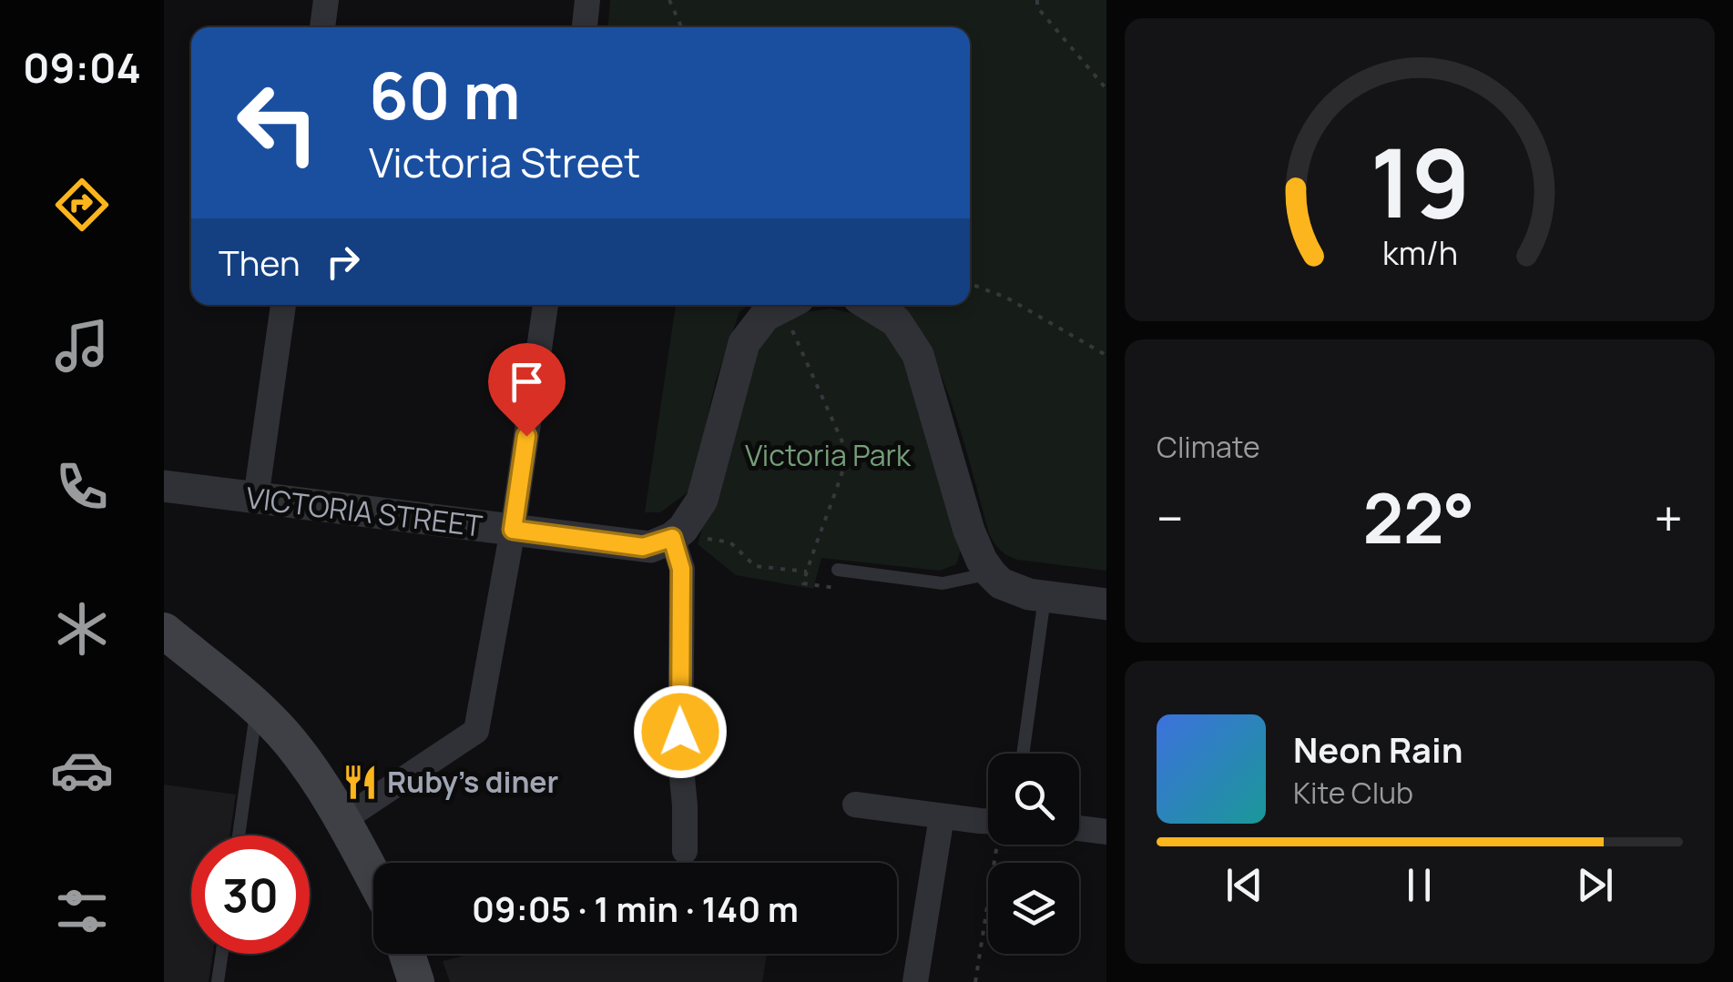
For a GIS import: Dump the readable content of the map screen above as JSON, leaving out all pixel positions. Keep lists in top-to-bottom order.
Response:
{
  "streets": {
    "street": ["VICTORIA STREET"]
  },
  "parks": ["Victoria Park"],
  "places": {
    "restaurant": ["Ruby’s diner"]
  },
  "page": {
    "tabs": "09:04",
    "turn": ["60 m", "Victoria Street"],
    "then": "Then",
    "tile": "Climate",
    "heat": ["−", "22°", "+"],
    "song": ["Neon Rain", "Kite Club"],
    "limit": "30",
    "trip": "09:05 · 1 min · 140 m",
    "gauge": ["19", "km/h"]
  }
}
